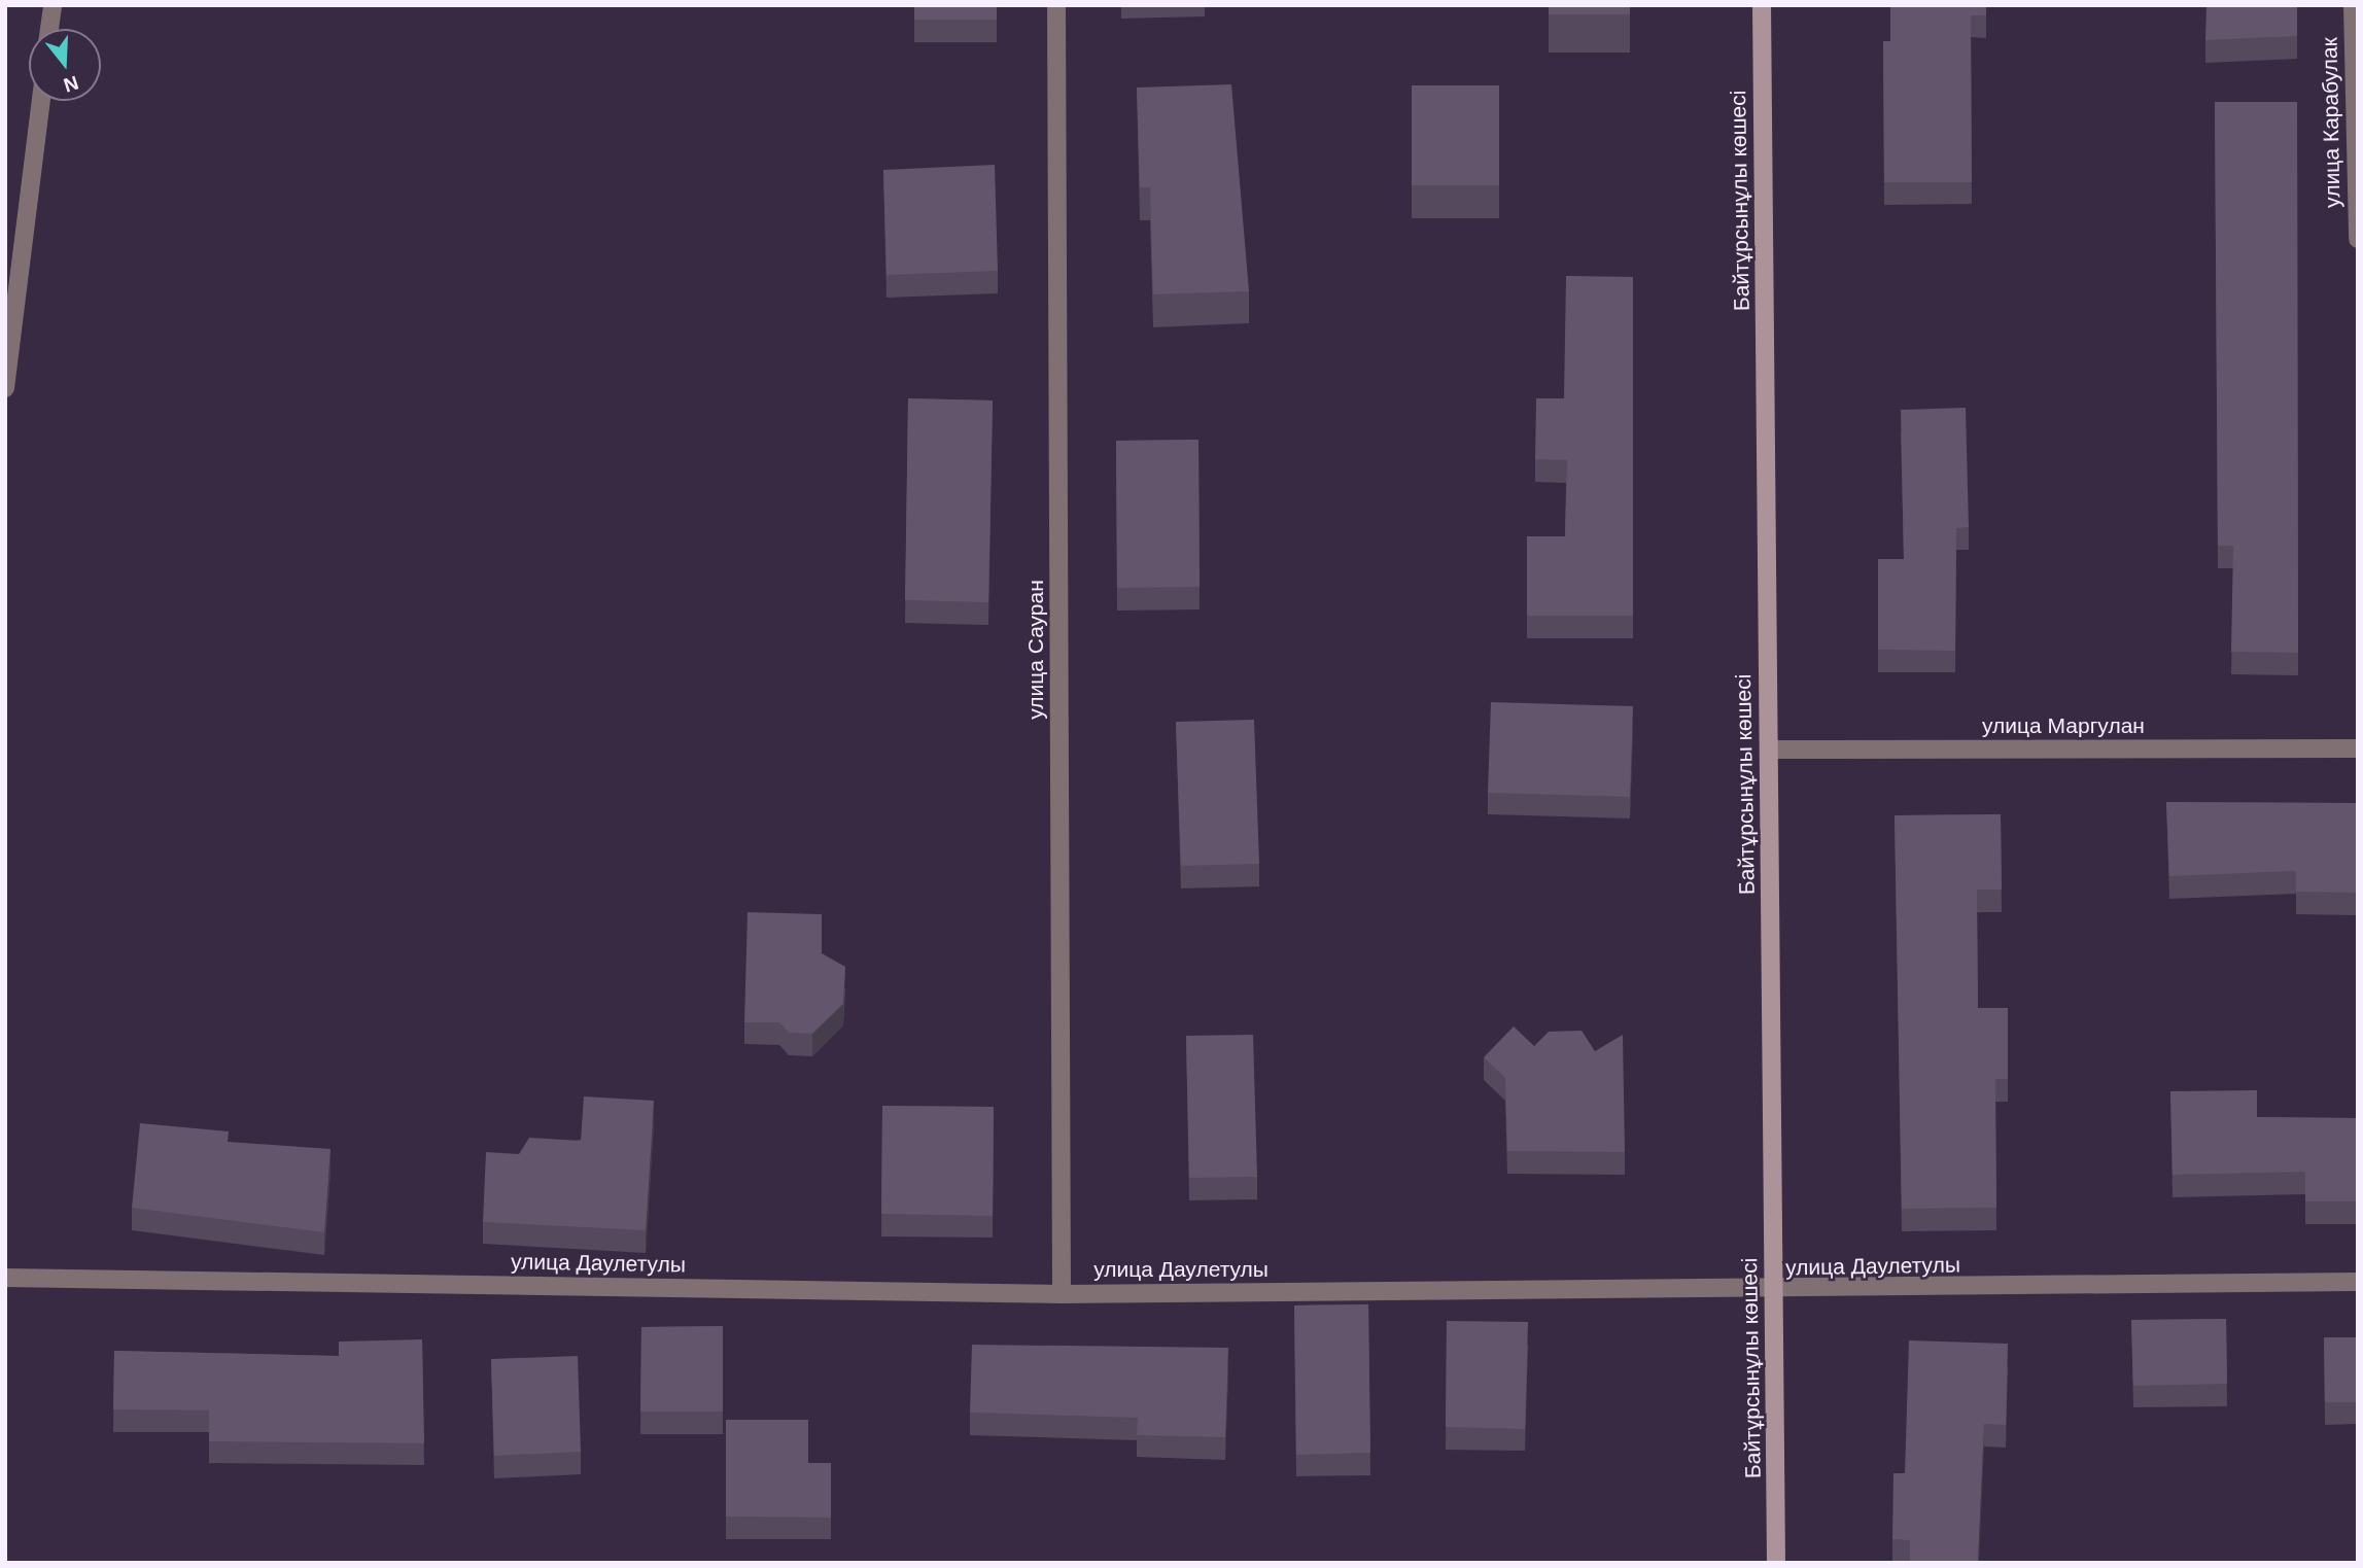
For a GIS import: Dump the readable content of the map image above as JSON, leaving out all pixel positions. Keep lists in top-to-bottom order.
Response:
{
  "streets": {
    "main road": ["Байтұрсынұлы көшесі"],
    "street": [
      "улица Карабулак",
      "улица Сауран",
      "улица Маргулан",
      "улица Даулетулы"
    ]
  },
  "crossings": [
    ["Байтұрсынұлы көшесі", "улица Маргулан"],
    ["Байтұрсынұлы көшесі", "улица Даулетулы"],
    ["улица Сауран", "улица Даулетулы"]
  ],
  "north": "bottom"
}
